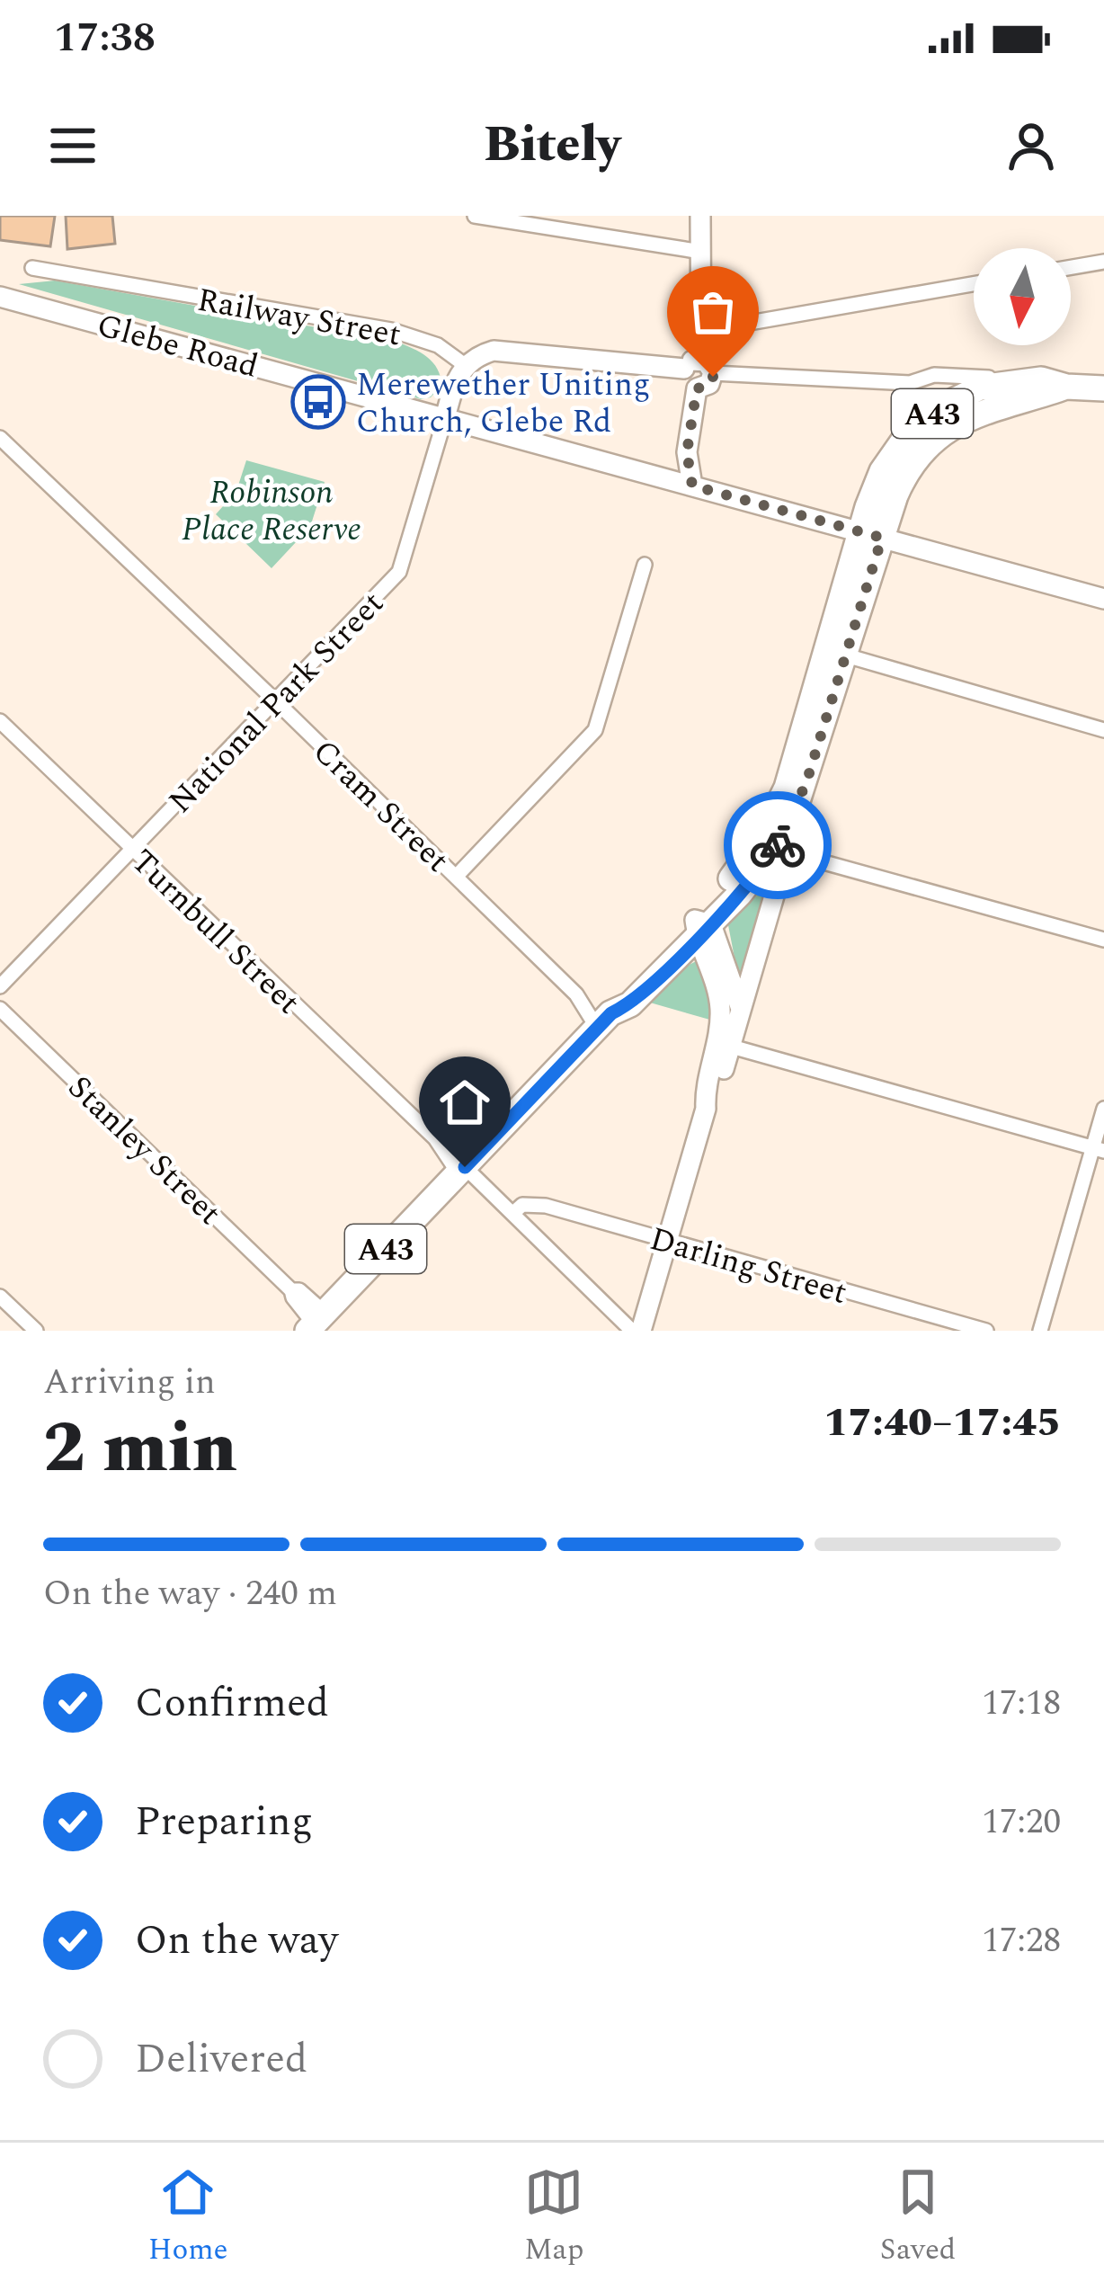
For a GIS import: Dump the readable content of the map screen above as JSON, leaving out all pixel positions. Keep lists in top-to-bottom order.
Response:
{
  "streets": {
    "highway": ["A43"],
    "main road": ["Glebe Road", "National Park Street"],
    "street": [
      "Railway Street",
      "Cram Street",
      "Turnbull Street",
      "Stanley Street",
      "Darling Street"
    ]
  },
  "crossings": [
    ["Railway Street", "National Park Street"],
    ["Glebe Road", "A43"],
    ["Glebe Road", "National Park Street"],
    ["A43", "Cram Street"],
    ["A43", "Turnbull Street"],
    ["A43", "Stanley Street"],
    ["National Park Street", "Cram Street"],
    ["National Park Street", "Turnbull Street"],
    ["Turnbull Street", "Darling Street"]
  ],
  "parks": ["Robinson Place Reserve"],
  "places": {
    "bus stop": ["Merewether Uniting Church, Glebe Rd"]
  },
  "north": "bottom",
  "page": {
    "status": "17:38",
    "header": "Bitely",
    "heading": ["2 min", "Arriving in", "17:40–17:45"],
    "bar": "On the way · 240 m",
    "list": [
      ["Confirmed", "17:18"],
      ["Preparing", "17:20"],
      ["On the way", "17:28"],
      "Delivered"
    ],
    "tabs": ["Home", "Map", "Saved"]
  }
}
